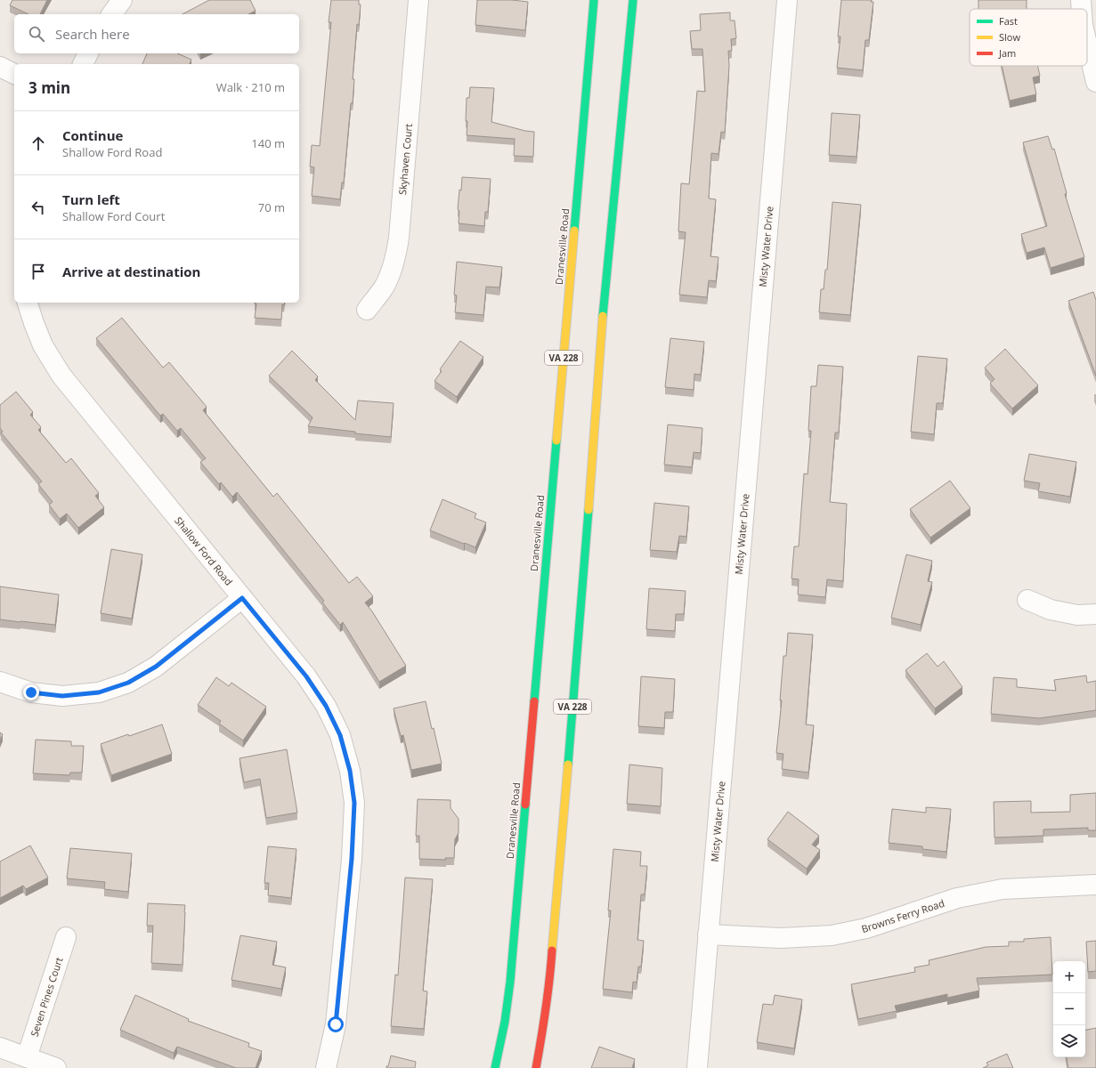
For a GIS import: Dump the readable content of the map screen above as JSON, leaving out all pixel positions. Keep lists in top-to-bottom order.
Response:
{
  "streets": {
    "main road": ["Dranesville Road", "VA 228"],
    "street": [
      "Skyhaven Court",
      "Misty Water Drive",
      "Shallow Ford Road",
      "Browns Ferry Road",
      "Seven Pines Court"
    ]
  },
  "crossings": [
    ["Misty Water Drive", "Browns Ferry Road"]
  ],
  "legend": ["Fast", "Slow", "Jam"],
  "page": {
    "search": "Search here",
    "heading": ["3 min", "Walk · 210 m"],
    "list": [
      ["Continue", "Shallow Ford Road", "140 m"],
      ["Turn left", "Shallow Ford Court", "70 m"],
      "Arrive at destination"
    ],
    "map_buttons": ["+", "−"]
  }
}
